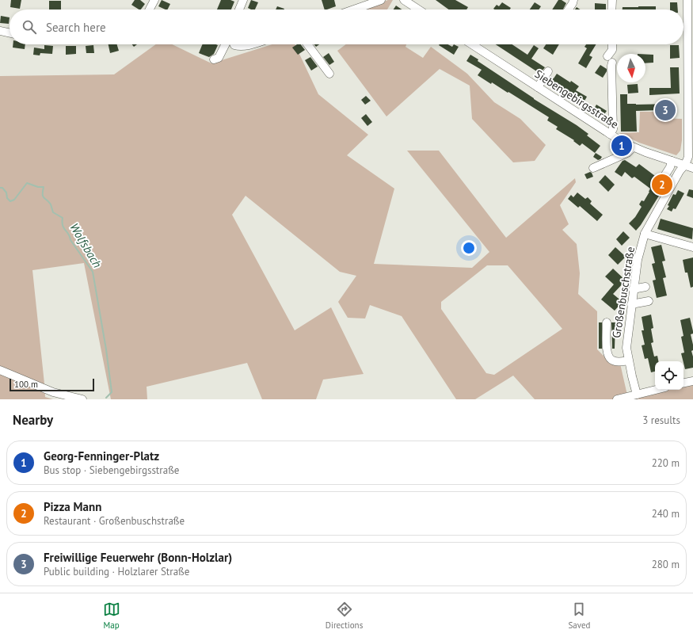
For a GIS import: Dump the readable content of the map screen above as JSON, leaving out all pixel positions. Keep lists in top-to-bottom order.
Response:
{
  "streets": {
    "street": ["Siebengebirgsstraße", "Großenbuschstraße"]
  },
  "crossings": [
    ["Siebengebirgsstraße", "Großenbuschstraße"]
  ],
  "water": ["Wolfsbach"],
  "scale_bar": "100 m",
  "north": "bottom",
  "page": {
    "search": "Search here",
    "pins": ["3", "1", "2"],
    "scale": "100 m",
    "heading": ["Nearby", "3 results"],
    "list": [
      {
        "mark": "1",
        "name": "Georg-Fenninger-Platz",
        "note": "Bus stop · Siebengebirgsstraße",
        "value": "220 m"
      },
      {
        "mark": "2",
        "name": "Pizza Mann",
        "note": "Restaurant · Großenbuschstraße",
        "value": "240 m"
      },
      {
        "mark": "3",
        "name": "Freiwillige Feuerwehr (Bonn-Holzlar)",
        "note": "Public building · Holzlarer Straße",
        "value": "280 m"
      }
    ],
    "nav": ["Map", "Directions", "Saved"]
  }
}
